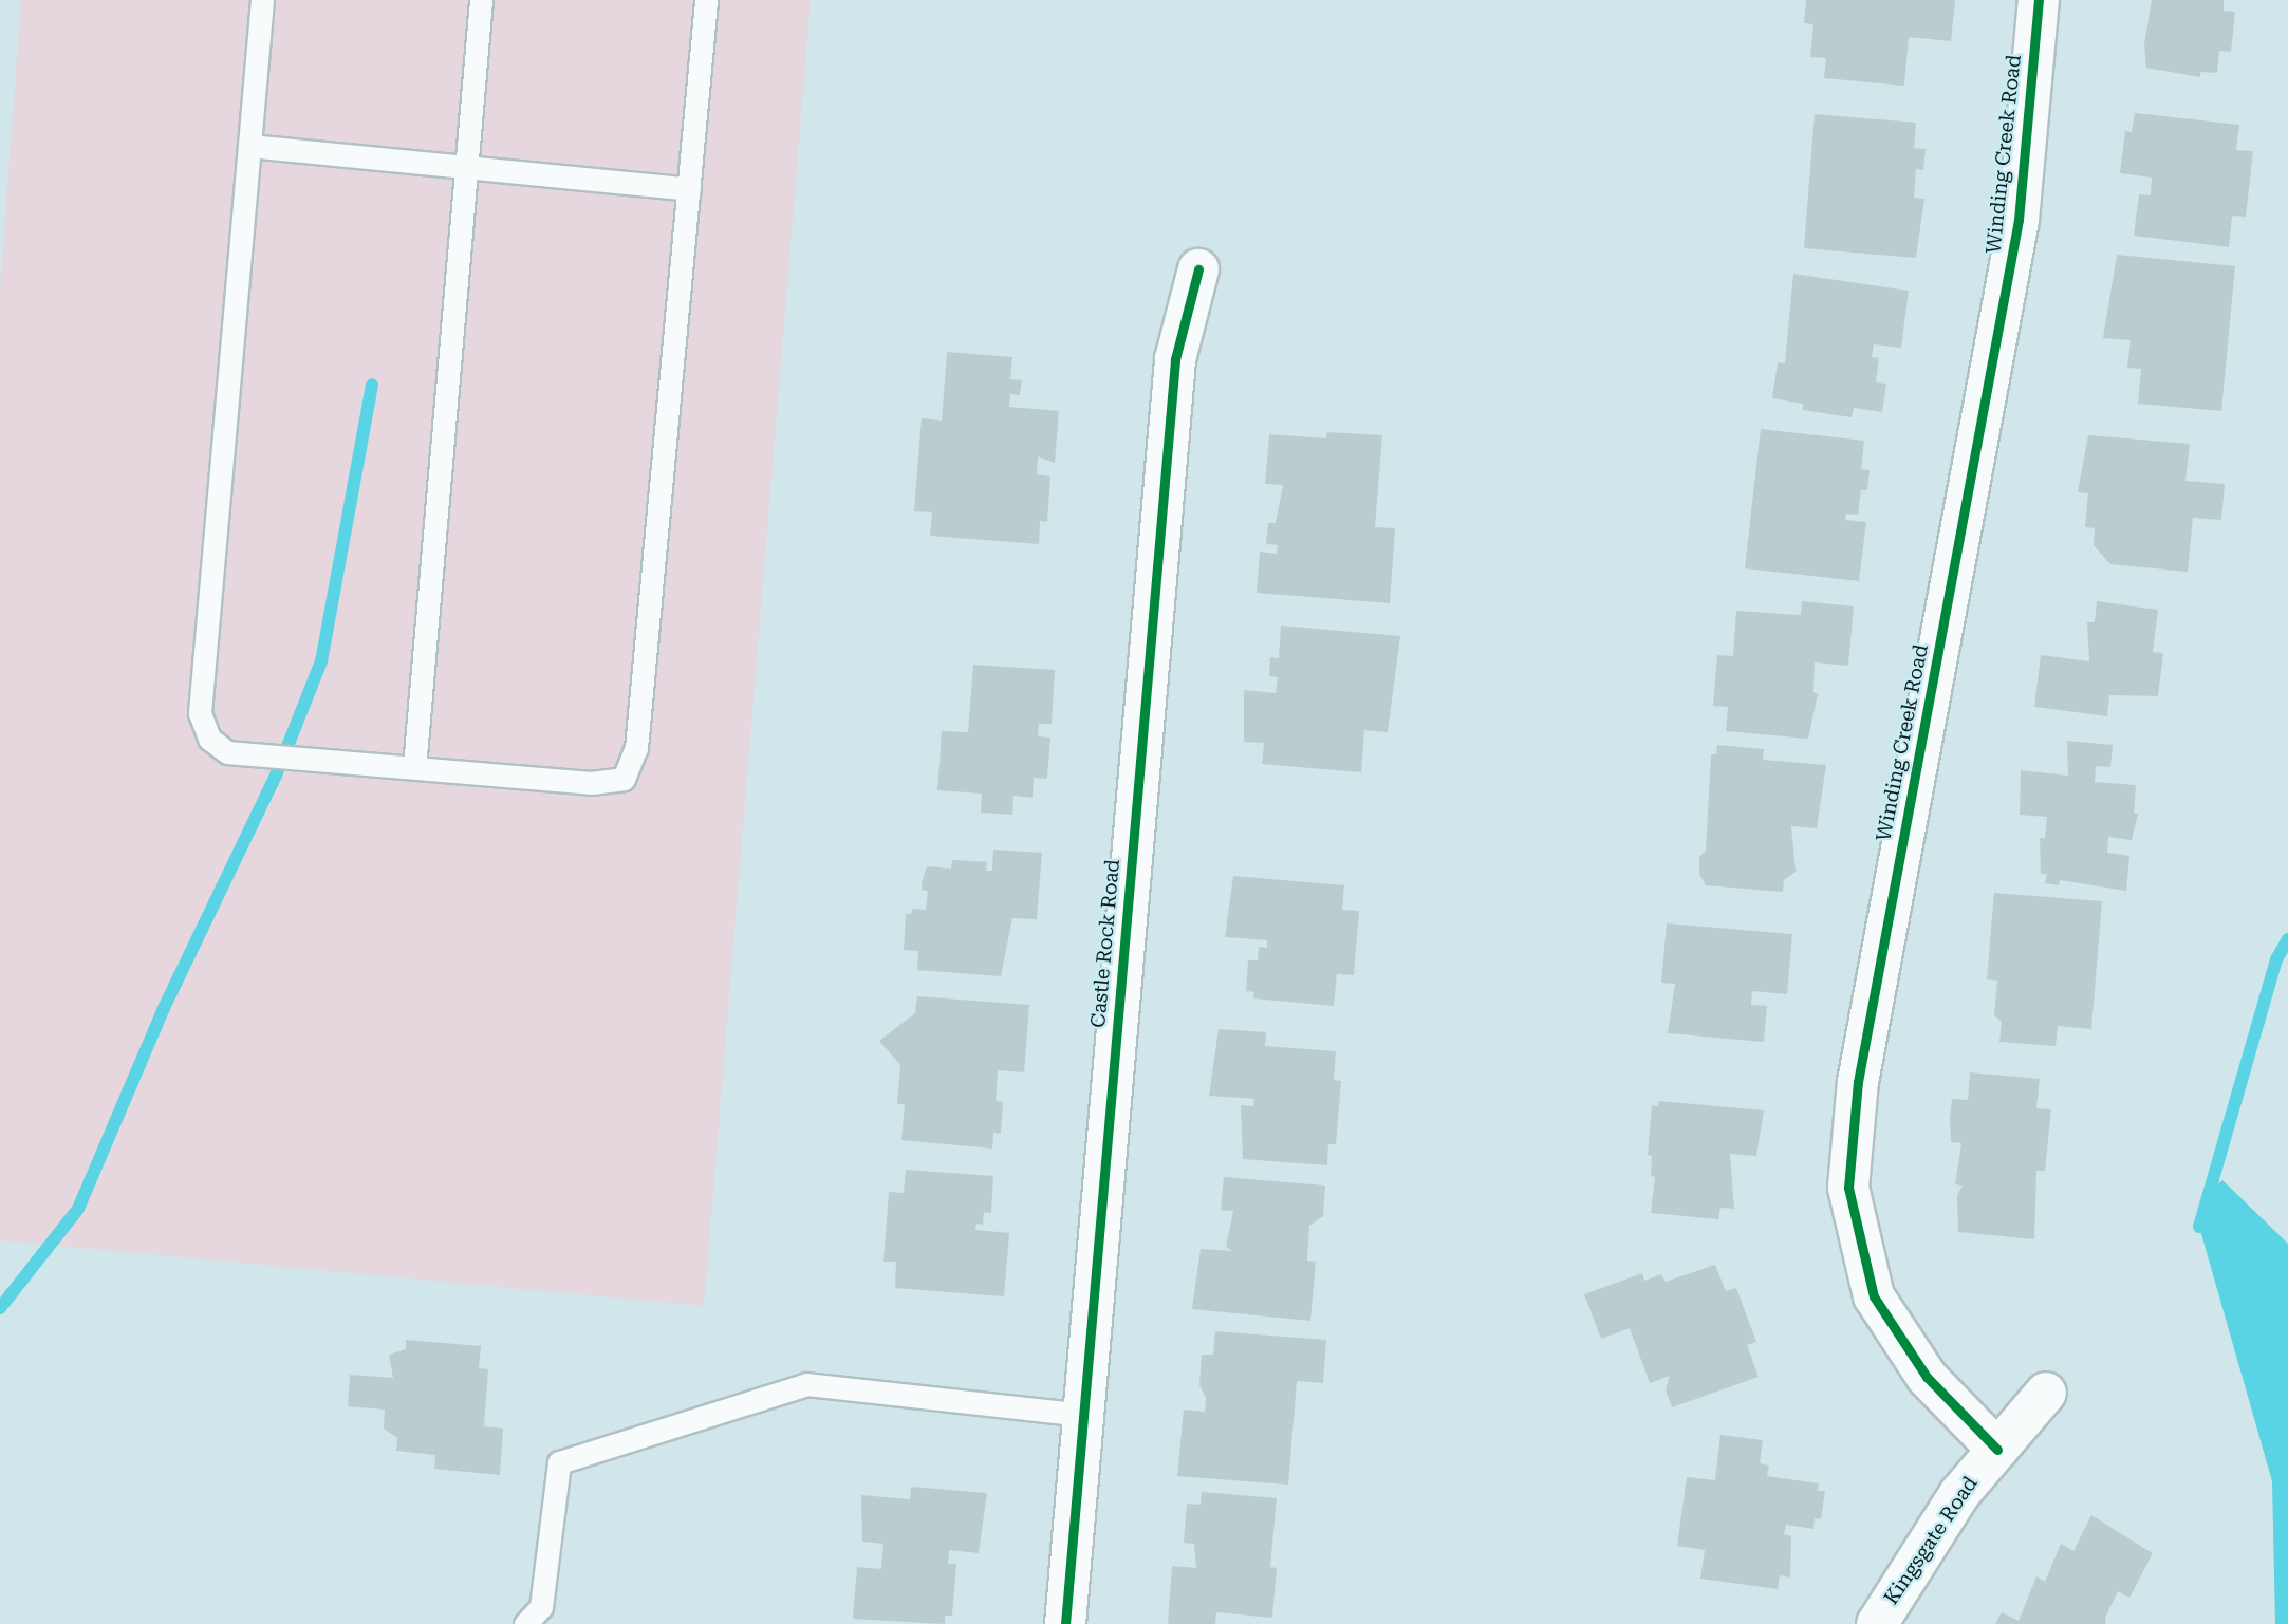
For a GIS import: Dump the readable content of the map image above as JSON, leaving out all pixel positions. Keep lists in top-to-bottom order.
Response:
{
  "streets": {
    "street": ["Winding Creek Road", "Castle Rock Road", "Kingsgate Road"]
  },
  "crossings": [
    ["Winding Creek Road", "Kingsgate Road"]
  ]
}
